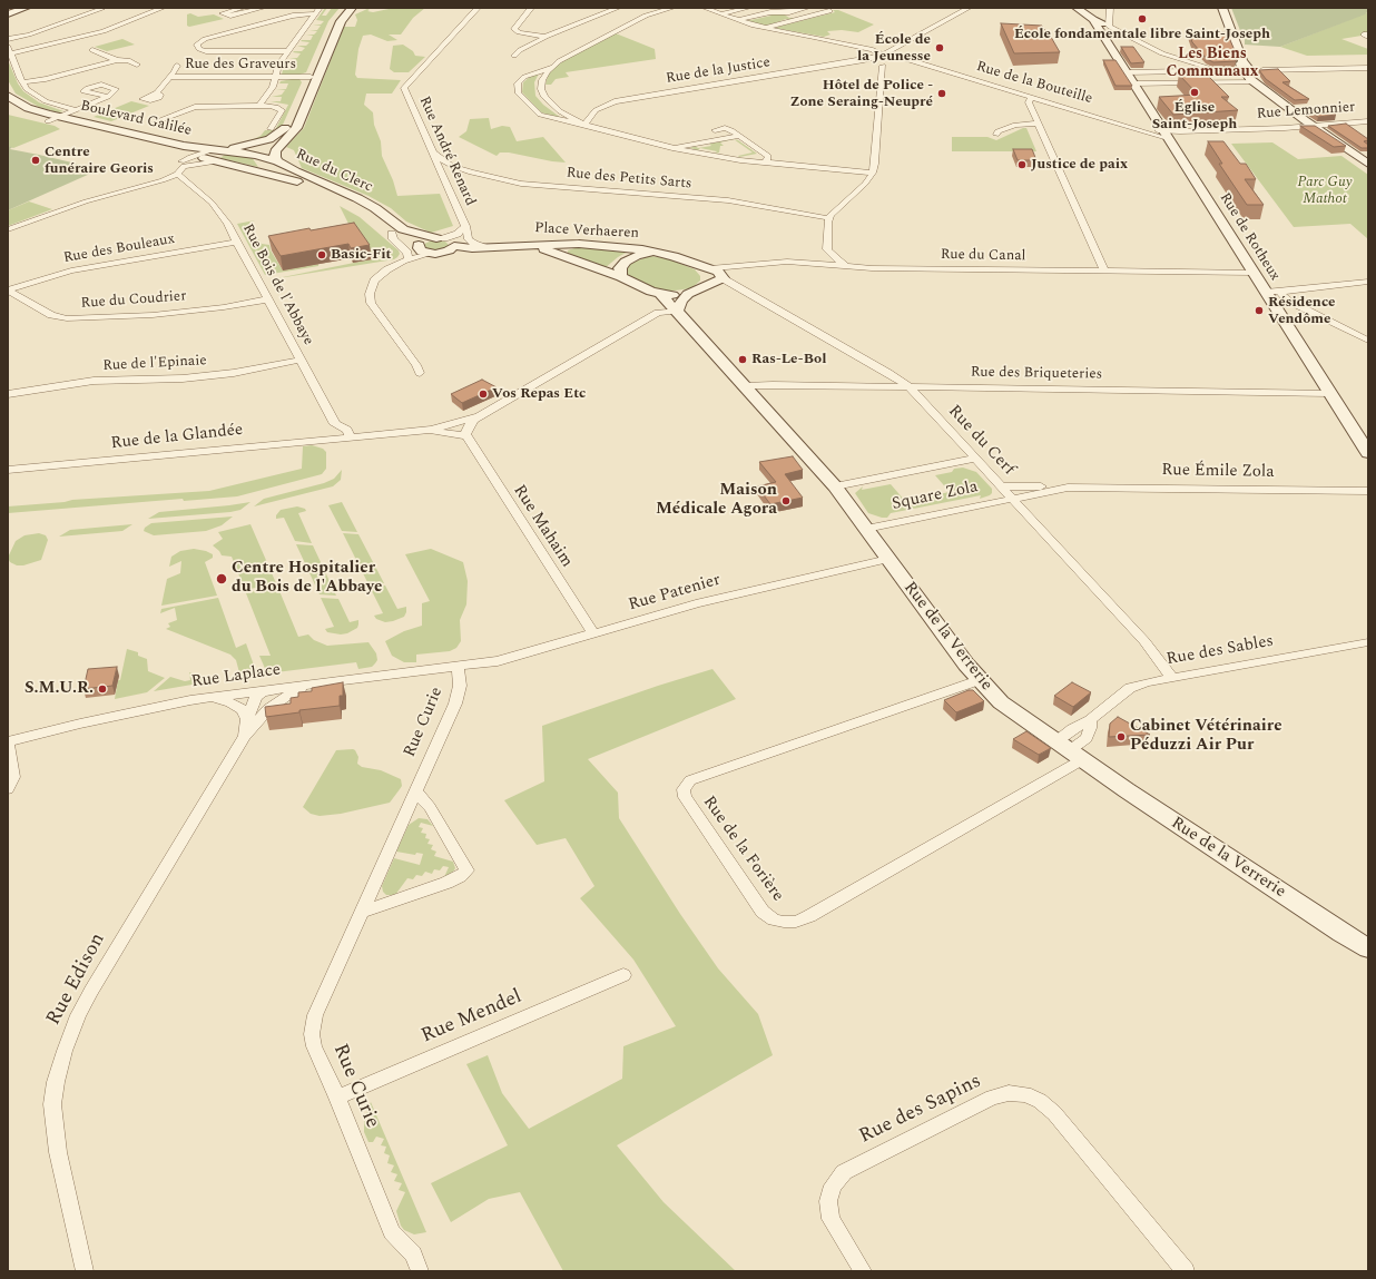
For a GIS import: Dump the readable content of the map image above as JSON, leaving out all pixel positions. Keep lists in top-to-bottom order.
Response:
{
  "streets": {
    "street": [
      "Rue des Graveurs",
      "Rue de la Justice",
      "Rue de la Bouteille",
      "Rue Lemonnier",
      "Boulevard Galilée",
      "Rue André Renard",
      "Rue du Clerc",
      "Rue des Petits Sarts",
      "Place Verhaeren",
      "Rue de Rotheux",
      "Rue des Bouleaux",
      "Rue du Canal",
      "Rue Bois de l'Abbaye",
      "Rue du Coudrier",
      "Rue de l'Epinaie",
      "Rue des Briqueteries",
      "Rue de la Glandée",
      "Rue du Cerf",
      "Rue Émile Zola",
      "Square Zola",
      "Rue Mahaim",
      "Rue Patenier",
      "Rue de la Verrerie",
      "Rue des Sables",
      "Rue Laplace",
      "Rue Curie",
      "Rue de la Forière",
      "Rue Edison",
      "Rue Mendel",
      "Rue des Sapins"
    ]
  },
  "crossings": [
    ["Rue de la Justice", "Rue de la Bouteille"],
    ["Rue de la Bouteille", "Rue Lemonnier"],
    ["Rue de la Bouteille", "Rue de Rotheux"],
    ["Rue Lemonnier", "Rue de Rotheux"],
    ["Boulevard Galilée", "Rue du Clerc"],
    ["Rue André Renard", "Rue du Clerc"],
    ["Rue André Renard", "Rue des Petits Sarts"],
    ["Rue du Clerc", "Place Verhaeren"],
    ["Place Verhaeren", "Rue du Canal"],
    ["Place Verhaeren", "Rue du Cerf"],
    ["Place Verhaeren", "Rue de la Verrerie"],
    ["Rue de Rotheux", "Rue du Canal"],
    ["Rue de Rotheux", "Rue des Briqueteries"],
    ["Rue des Bouleaux", "Rue Bois de l'Abbaye"],
    ["Rue des Bouleaux", "Rue du Coudrier"],
    ["Rue Bois de l'Abbaye", "Rue du Coudrier"],
    ["Rue Bois de l'Abbaye", "Rue de l'Epinaie"],
    ["Rue Bois de l'Abbaye", "Rue de la Glandée"],
    ["Rue des Briqueteries", "Rue du Cerf"],
    ["Rue des Briqueteries", "Rue de la Verrerie"],
    ["Rue du Cerf", "Rue Émile Zola"],
    ["Rue du Cerf", "Square Zola"],
    ["Rue du Cerf", "Rue des Sables"],
    ["Rue Émile Zola", "Square Zola"],
    ["Square Zola", "Rue de la Verrerie"],
    ["Rue Mahaim", "Rue Patenier"],
    ["Rue Patenier", "Rue de la Verrerie"],
    ["Rue Patenier", "Rue Laplace"],
    ["Rue Patenier", "Rue Curie"],
    ["Rue de la Verrerie", "Rue des Sables"],
    ["Rue de la Verrerie", "Rue de la Forière"],
    ["Rue des Sables", "Rue de la Forière"],
    ["Rue Laplace", "Rue Curie"],
    ["Rue Laplace", "Rue Edison"],
    ["Rue Curie", "Rue Mendel"]
  ],
  "districts": ["Les Biens Communaux"],
  "parks": ["Parc Guy Mathot"],
  "places": [
    "École fondamentale libre Saint-Joseph",
    "École de la Jeunesse",
    "Église Saint-Joseph",
    "Hôtel de Police - Zone Seraing-Neupré",
    "Centre funéraire Georis",
    "Justice de paix",
    "Basic-Fit",
    "Résidence Vendôme",
    "Ras-Le-Bol",
    "Vos Repas Etc",
    "Maison Médicale Agora",
    "Centre Hospitalier du Bois de l'Abbaye",
    "S.M.U.R.",
    "Cabinet Vétérinaire Péduzzi Air Pur"
  ]
}
